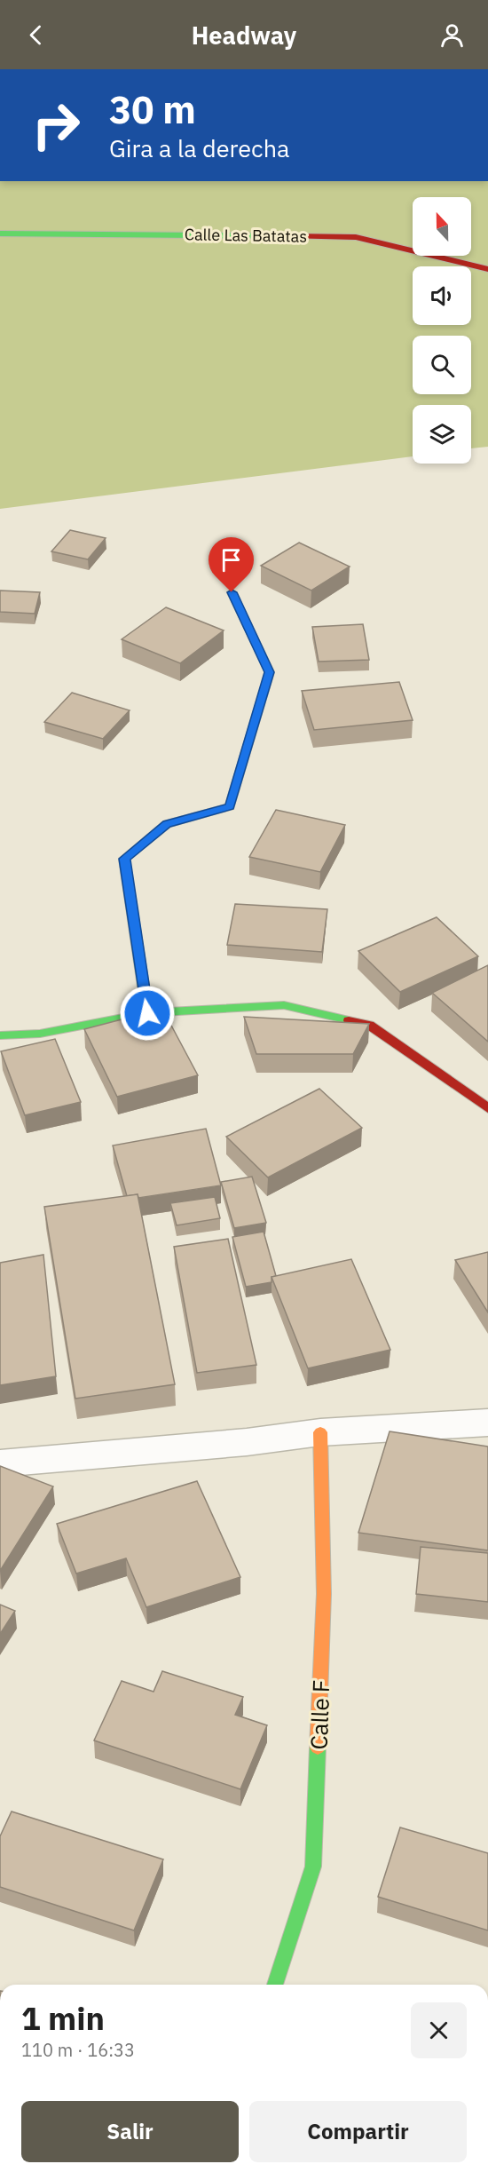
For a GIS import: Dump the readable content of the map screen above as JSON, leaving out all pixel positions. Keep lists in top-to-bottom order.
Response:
{
  "streets": {
    "street": ["Calle Las Batatas", "Calle F"]
  },
  "north": "top",
  "page": {
    "header": "Headway",
    "turn": ["30 m", "Gira a la derecha"],
    "heading": ["1 min", "110 m · 16:33"],
    "buttons": ["Salir", "Compartir"]
  }
}
